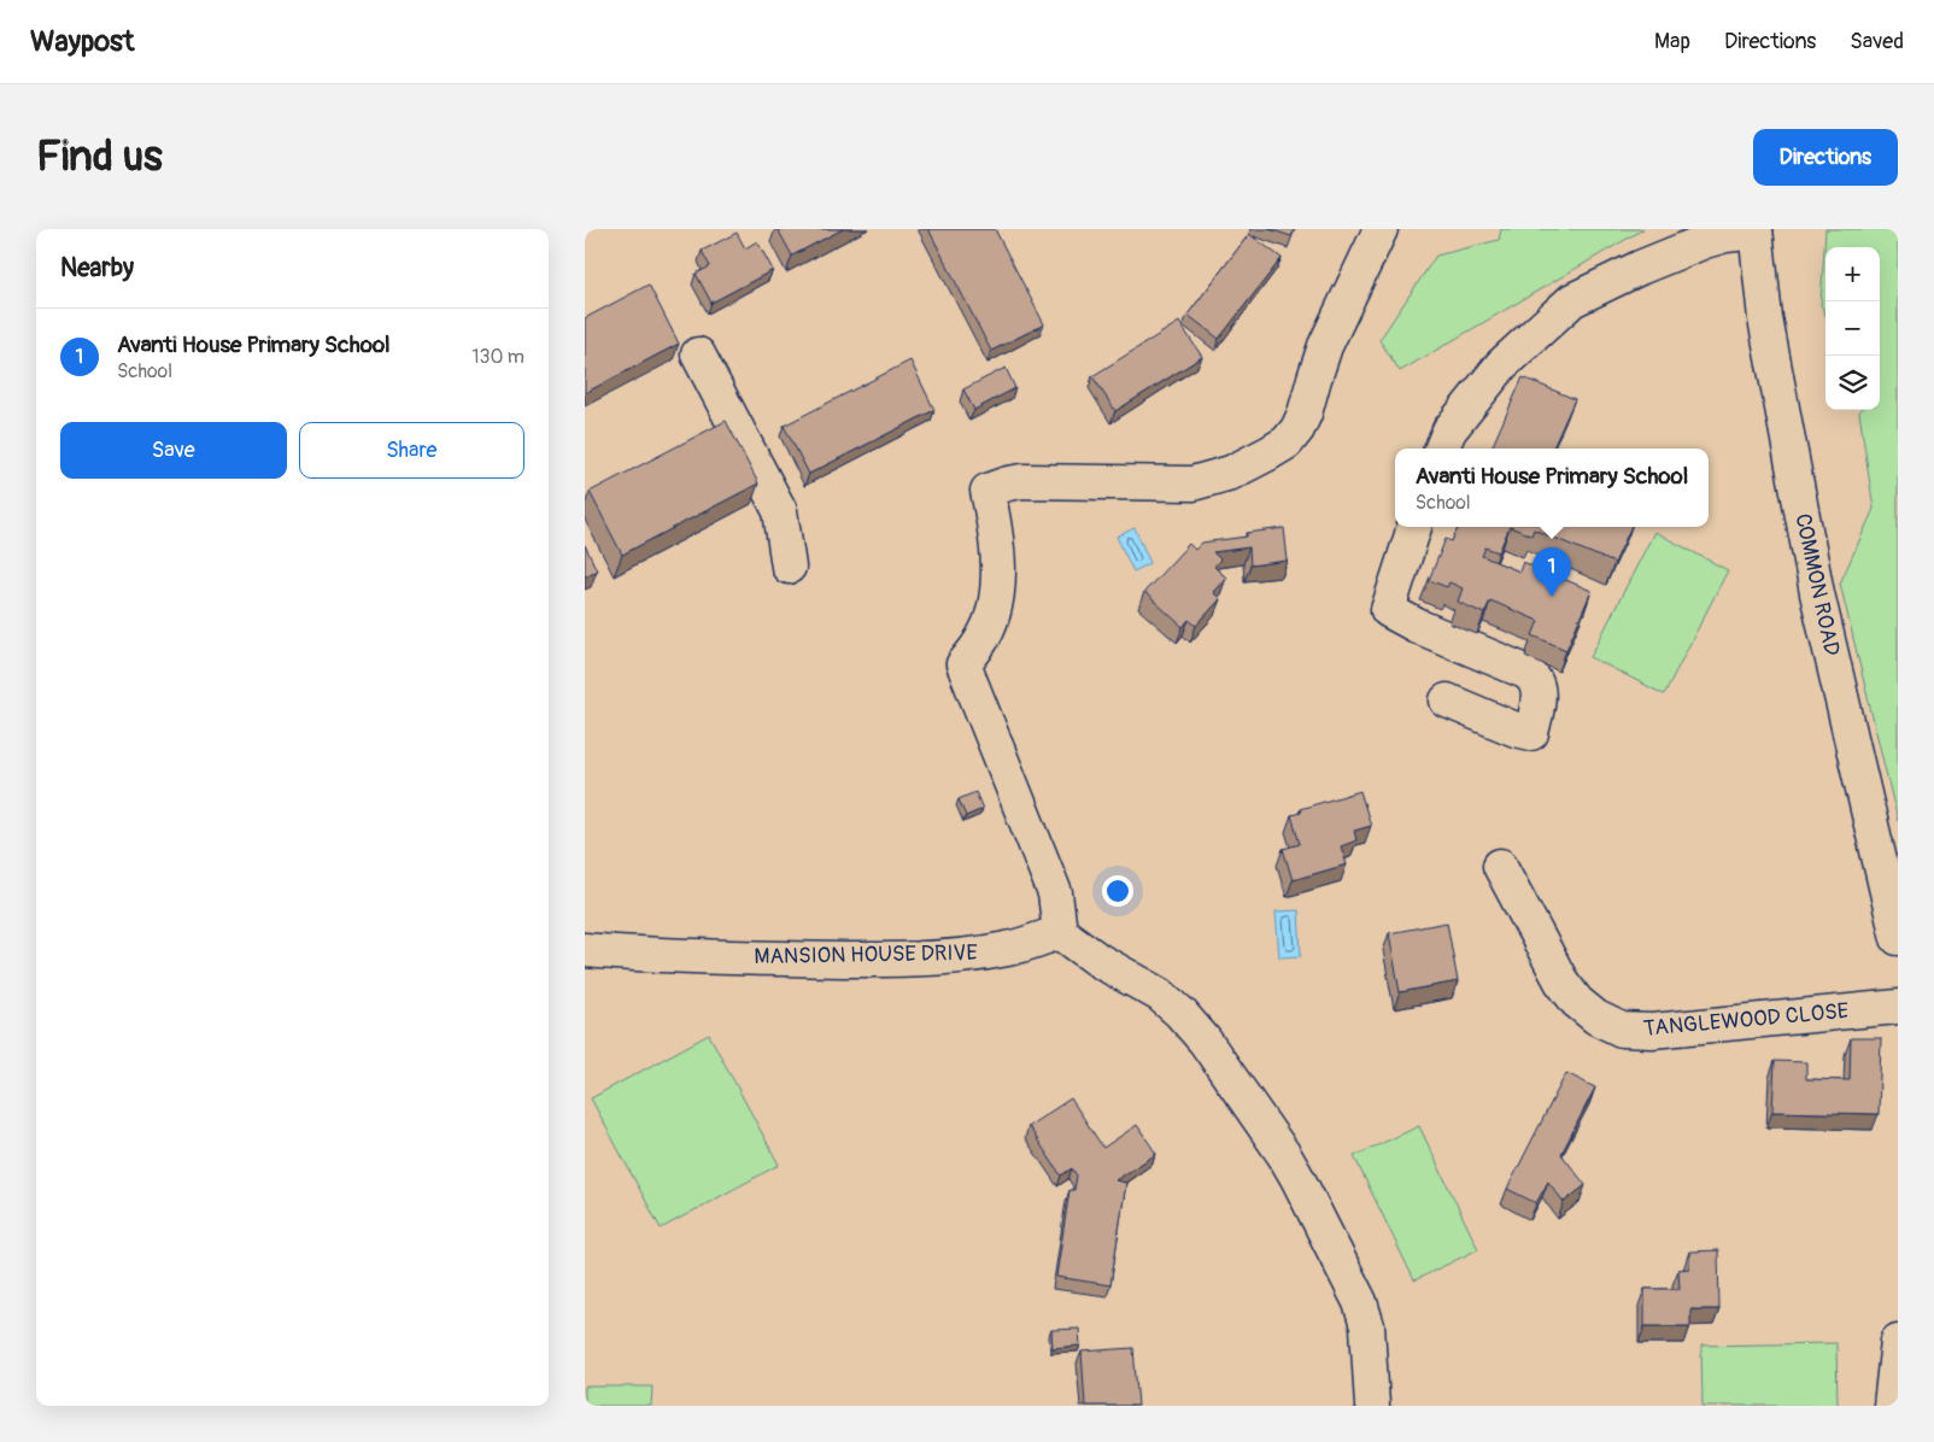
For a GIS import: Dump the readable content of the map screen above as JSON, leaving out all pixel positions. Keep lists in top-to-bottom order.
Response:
{
  "streets": {
    "street": ["COMMON ROAD", "MANSION HOUSE DRIVE", "TANGLEWOOD CLOSE"]
  },
  "page": {
    "header": "Waypost",
    "nav": ["Map", "Directions", "Saved"],
    "buttons": [
      "Directions",
      ["Save", "Share"]
    ],
    "title": "Find us",
    "heading": "Nearby",
    "map_buttons": ["+", "−"],
    "list": [
      {
        "mark": "1",
        "name": "Avanti House Primary School",
        "note": "School",
        "value": "130 m"
      }
    ],
    "popup": ["Avanti House Primary School", "School"],
    "pins": "1"
  }
}
